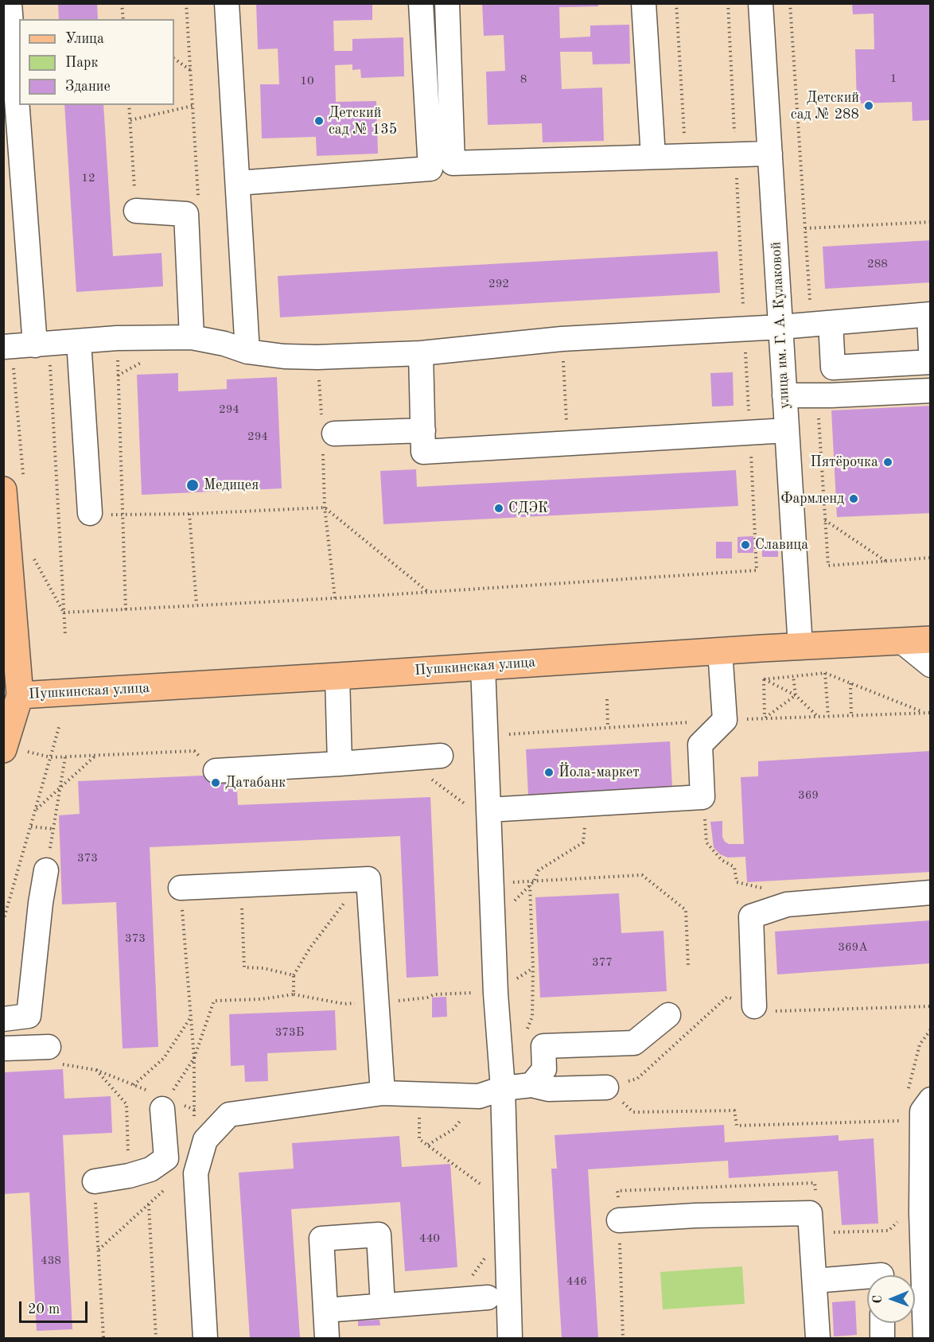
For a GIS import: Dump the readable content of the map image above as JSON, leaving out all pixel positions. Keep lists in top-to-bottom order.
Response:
{
  "streets": {
    "main road": ["Пушкинская улица"],
    "street": ["улица им. Г. А. Кулаковой"]
  },
  "crossings": [
    ["улица им. Г. А. Кулаковой", "Пушкинская улица"]
  ],
  "places": [
    "Детский сад № 288",
    "Детский сад № 135",
    "Пятёрочка",
    "Медицея",
    "Фармленд",
    "СДЭК",
    "Славица",
    "Йола-маркет",
    "Датабанк"
  ],
  "house_numbers": [
    "1",
    "8",
    "10",
    "12",
    "288",
    "292",
    "294",
    "294",
    "369",
    "373",
    "373",
    "369А",
    "377",
    "373Б",
    "440",
    "438",
    "446"
  ],
  "legend": ["Улица", "Парк", "Здание"],
  "scale_bar": "20 m",
  "north": "left"
}
